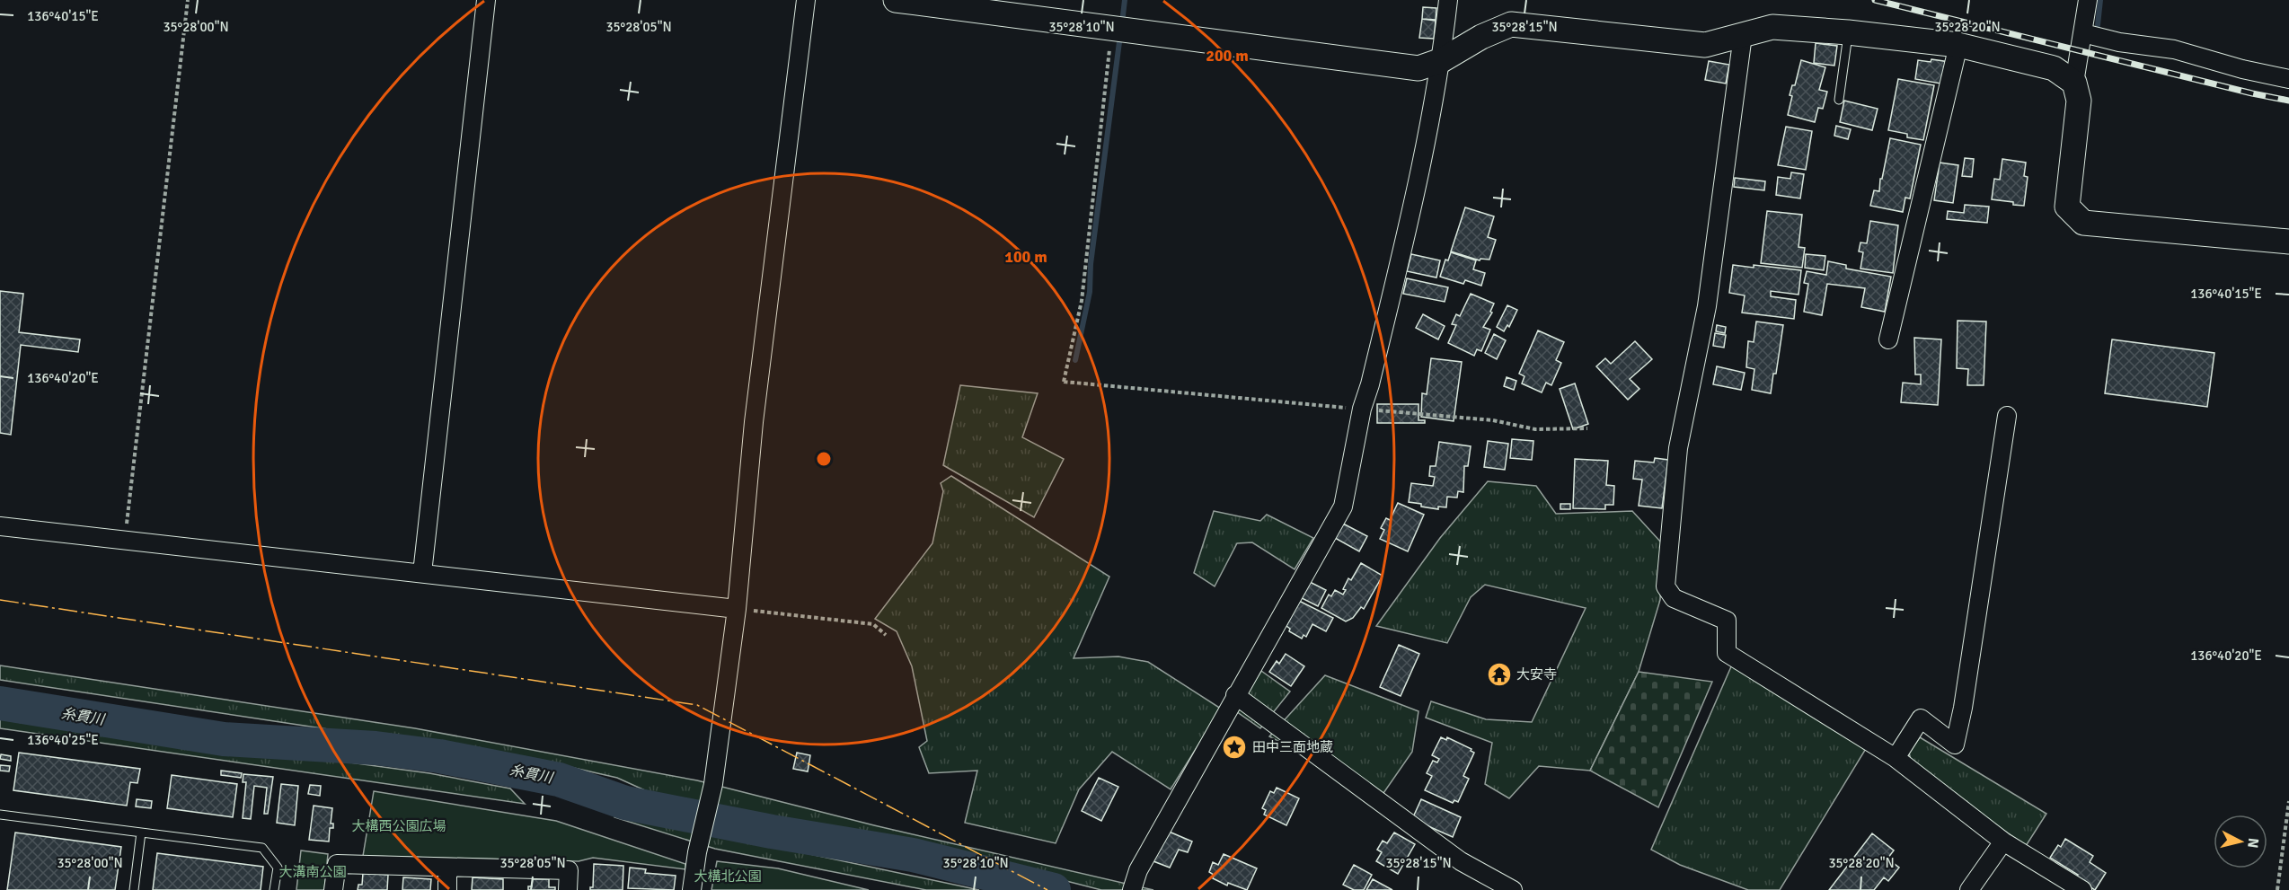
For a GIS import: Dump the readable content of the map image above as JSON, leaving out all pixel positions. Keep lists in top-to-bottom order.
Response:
{
  "water": ["糸貫川"],
  "parks": ["大構西公園広場", "大溝南公園", "大構北公園"],
  "places": {
    "temple": ["大安寺"],
    "place": ["田中三面地蔵"]
  },
  "north": "right",
  "coordinates": [
    "136°40'15\"E",
    "35°28'00\"N",
    "35°28'05\"N",
    "35°28'10\"N",
    "35°28'15\"N",
    "35°28'20\"N",
    "136°40'20\"E",
    "136°40'25\"E"
  ],
  "rings": ["200 m", "100 m"]
}
